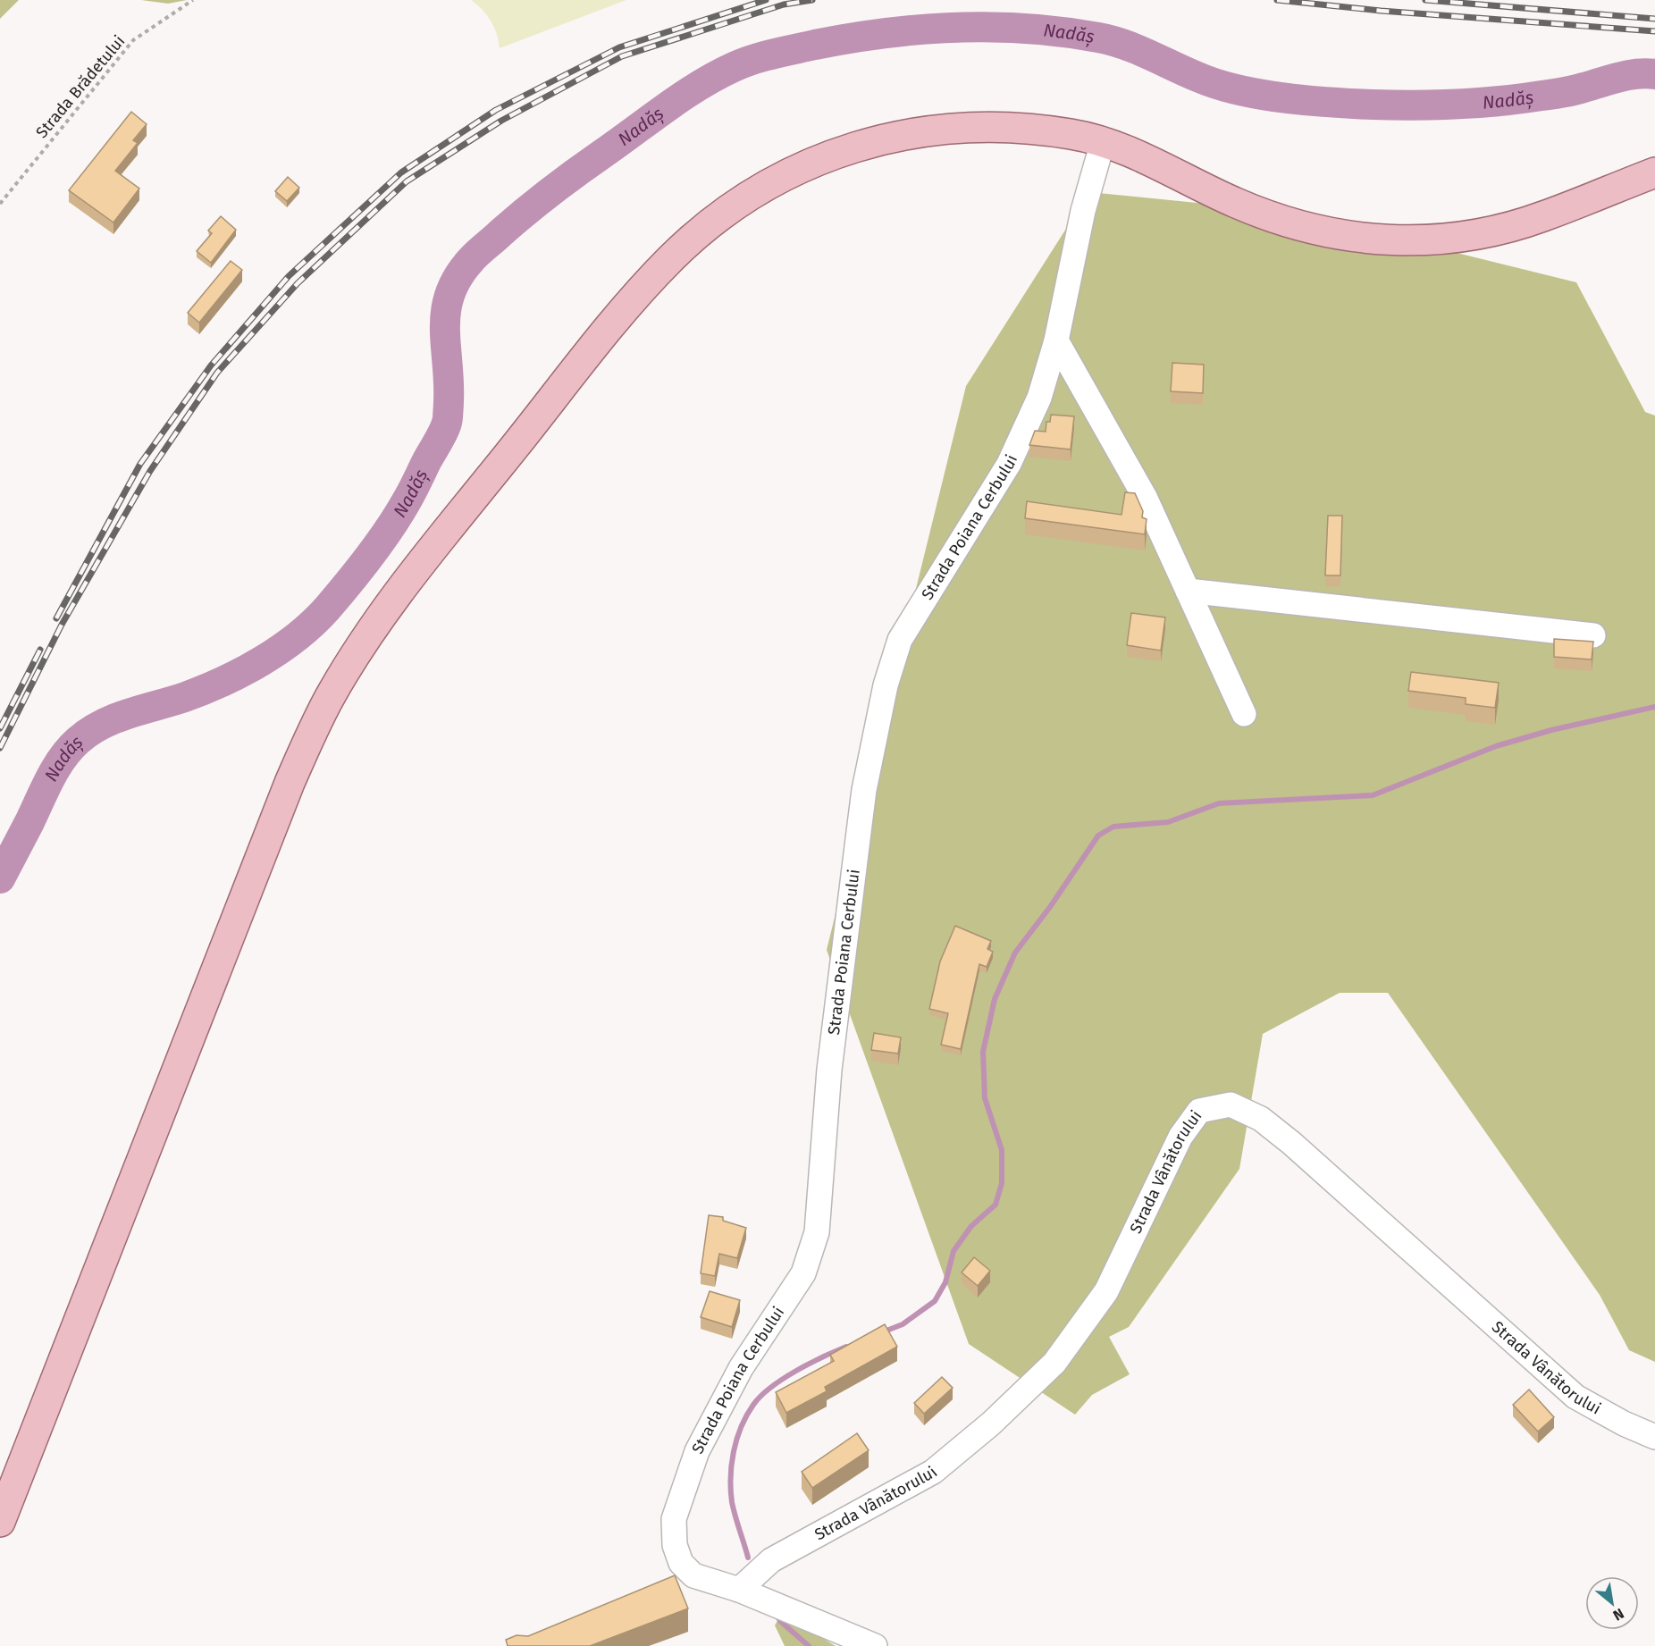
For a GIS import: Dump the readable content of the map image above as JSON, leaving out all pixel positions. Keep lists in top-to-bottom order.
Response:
{
  "streets": {
    "street": ["Strada Poiana Cerbului", "Strada Vânătorului"],
    "path": ["Strada Brădetului"]
  },
  "crossings": [
    ["Strada Poiana Cerbului", "Strada Vânătorului"]
  ],
  "water": ["Nadăș"],
  "north": "bottom right"
}
